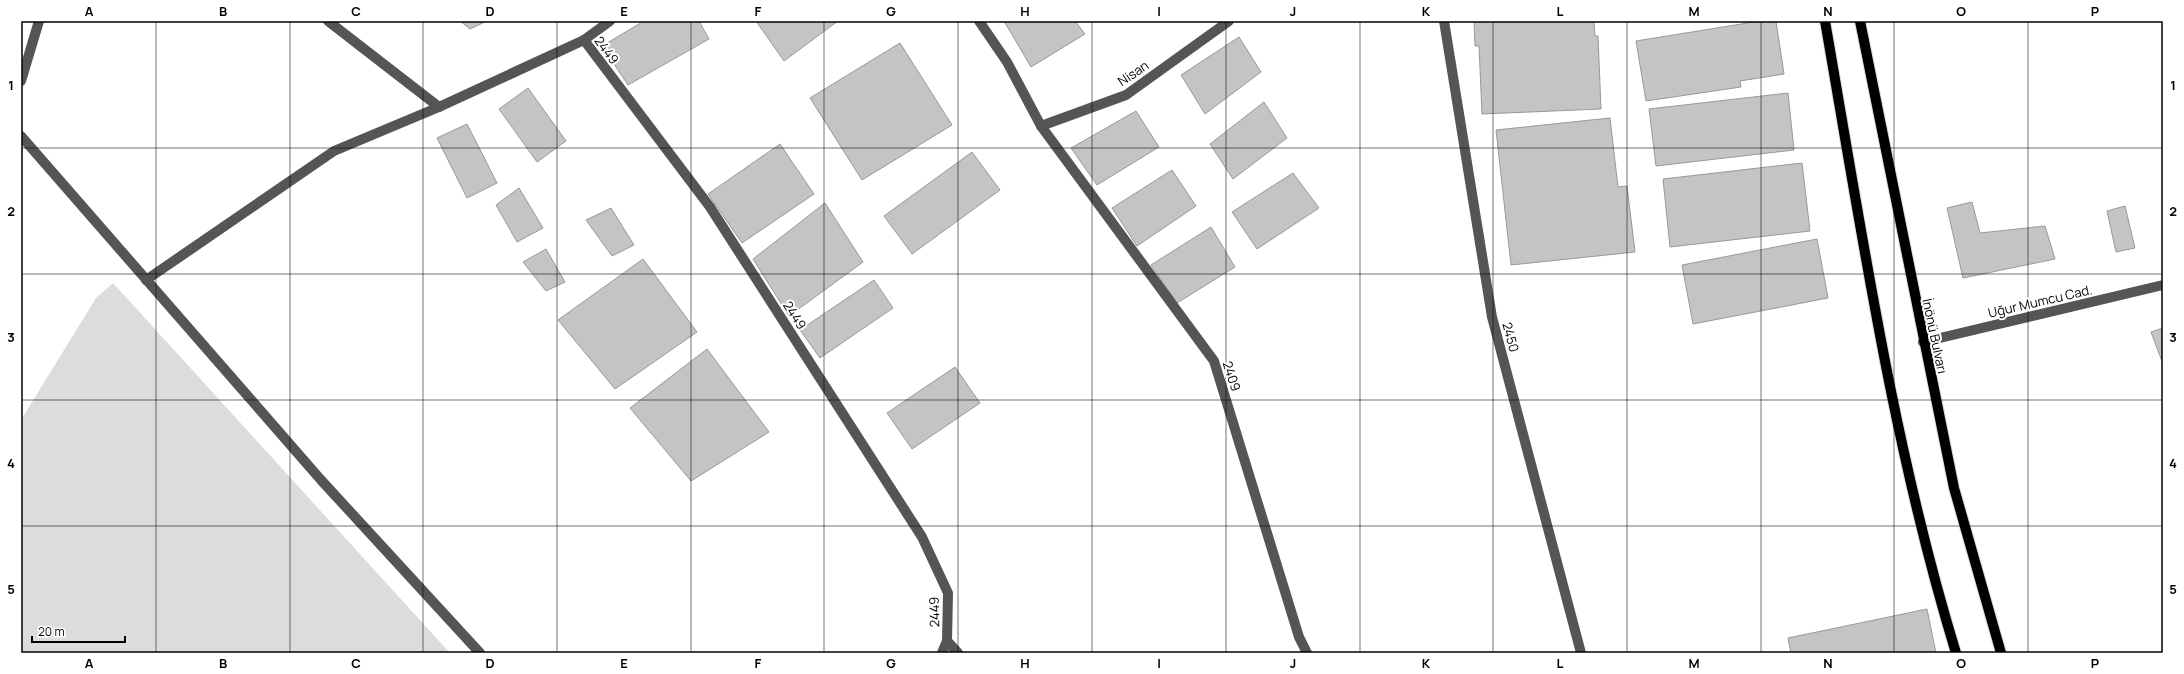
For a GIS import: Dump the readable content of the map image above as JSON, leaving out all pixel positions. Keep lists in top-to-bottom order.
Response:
{
  "streets": {
    "main road": ["İnönü Bulvarı"],
    "street": [
      "2449",
      "Nisan",
      "Uğur Mumcu Cad.",
      "2450",
      "2409"
    ]
  },
  "crossings": [
    ["Nisan", "2409"],
    ["Uğur Mumcu Cad.", "İnönü Bulvarı"]
  ],
  "scale_bar": "20 m",
  "grid": {
    "columns": [
      "A",
      "B",
      "C",
      "D",
      "E",
      "F",
      "G",
      "H",
      "I",
      "J",
      "K",
      "L",
      "M",
      "N",
      "O",
      "P"
    ],
    "rows": [
      "1",
      "2",
      "3",
      "4",
      "5"
    ]
  }
}
